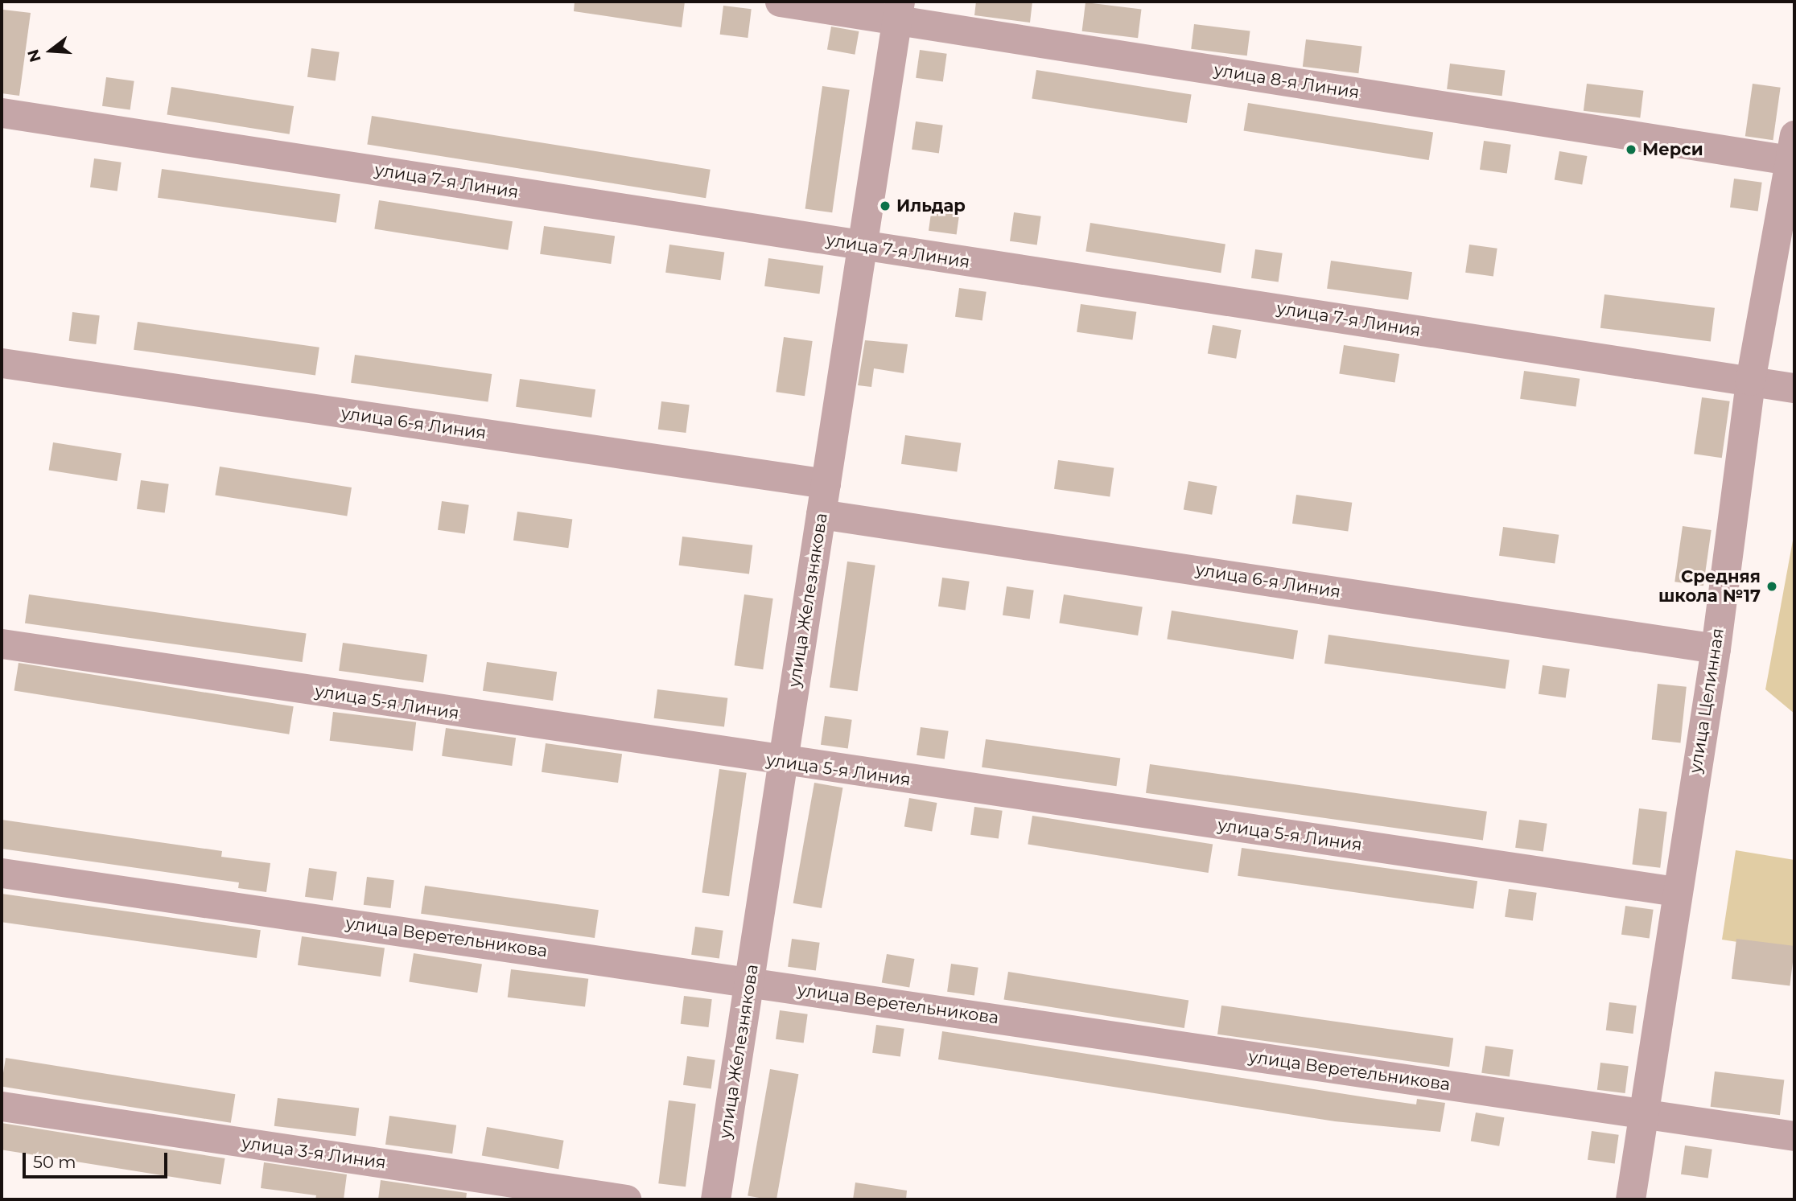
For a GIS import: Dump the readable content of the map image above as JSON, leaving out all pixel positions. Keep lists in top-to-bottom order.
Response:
{
  "streets": {
    "street": [
      "улица 8-я Линия",
      "улица 7-я Линия",
      "улица 6-я Линия",
      "улица Железнякова",
      "улица Целинная",
      "улица 5-я Линия",
      "улица Веретельникова",
      "улица 3-я Линия"
    ]
  },
  "crossings": [
    ["улица 8-я Линия", "улица Железнякова"],
    ["улица 8-я Линия", "улица Целинная"],
    ["улица 7-я Линия", "улица Железнякова"],
    ["улица 7-я Линия", "улица Целинная"],
    ["улица 6-я Линия", "улица Железнякова"],
    ["улица 6-я Линия", "улица Целинная"],
    ["улица Железнякова", "улица 5-я Линия"],
    ["улица Железнякова", "улица Веретельникова"],
    ["улица Целинная", "улица 5-я Линия"],
    ["улица Целинная", "улица Веретельникова"]
  ],
  "places": ["Мерси", "Ильдар", "Средняя школа №17"],
  "scale_bar": "50 m",
  "north": "left"
}
